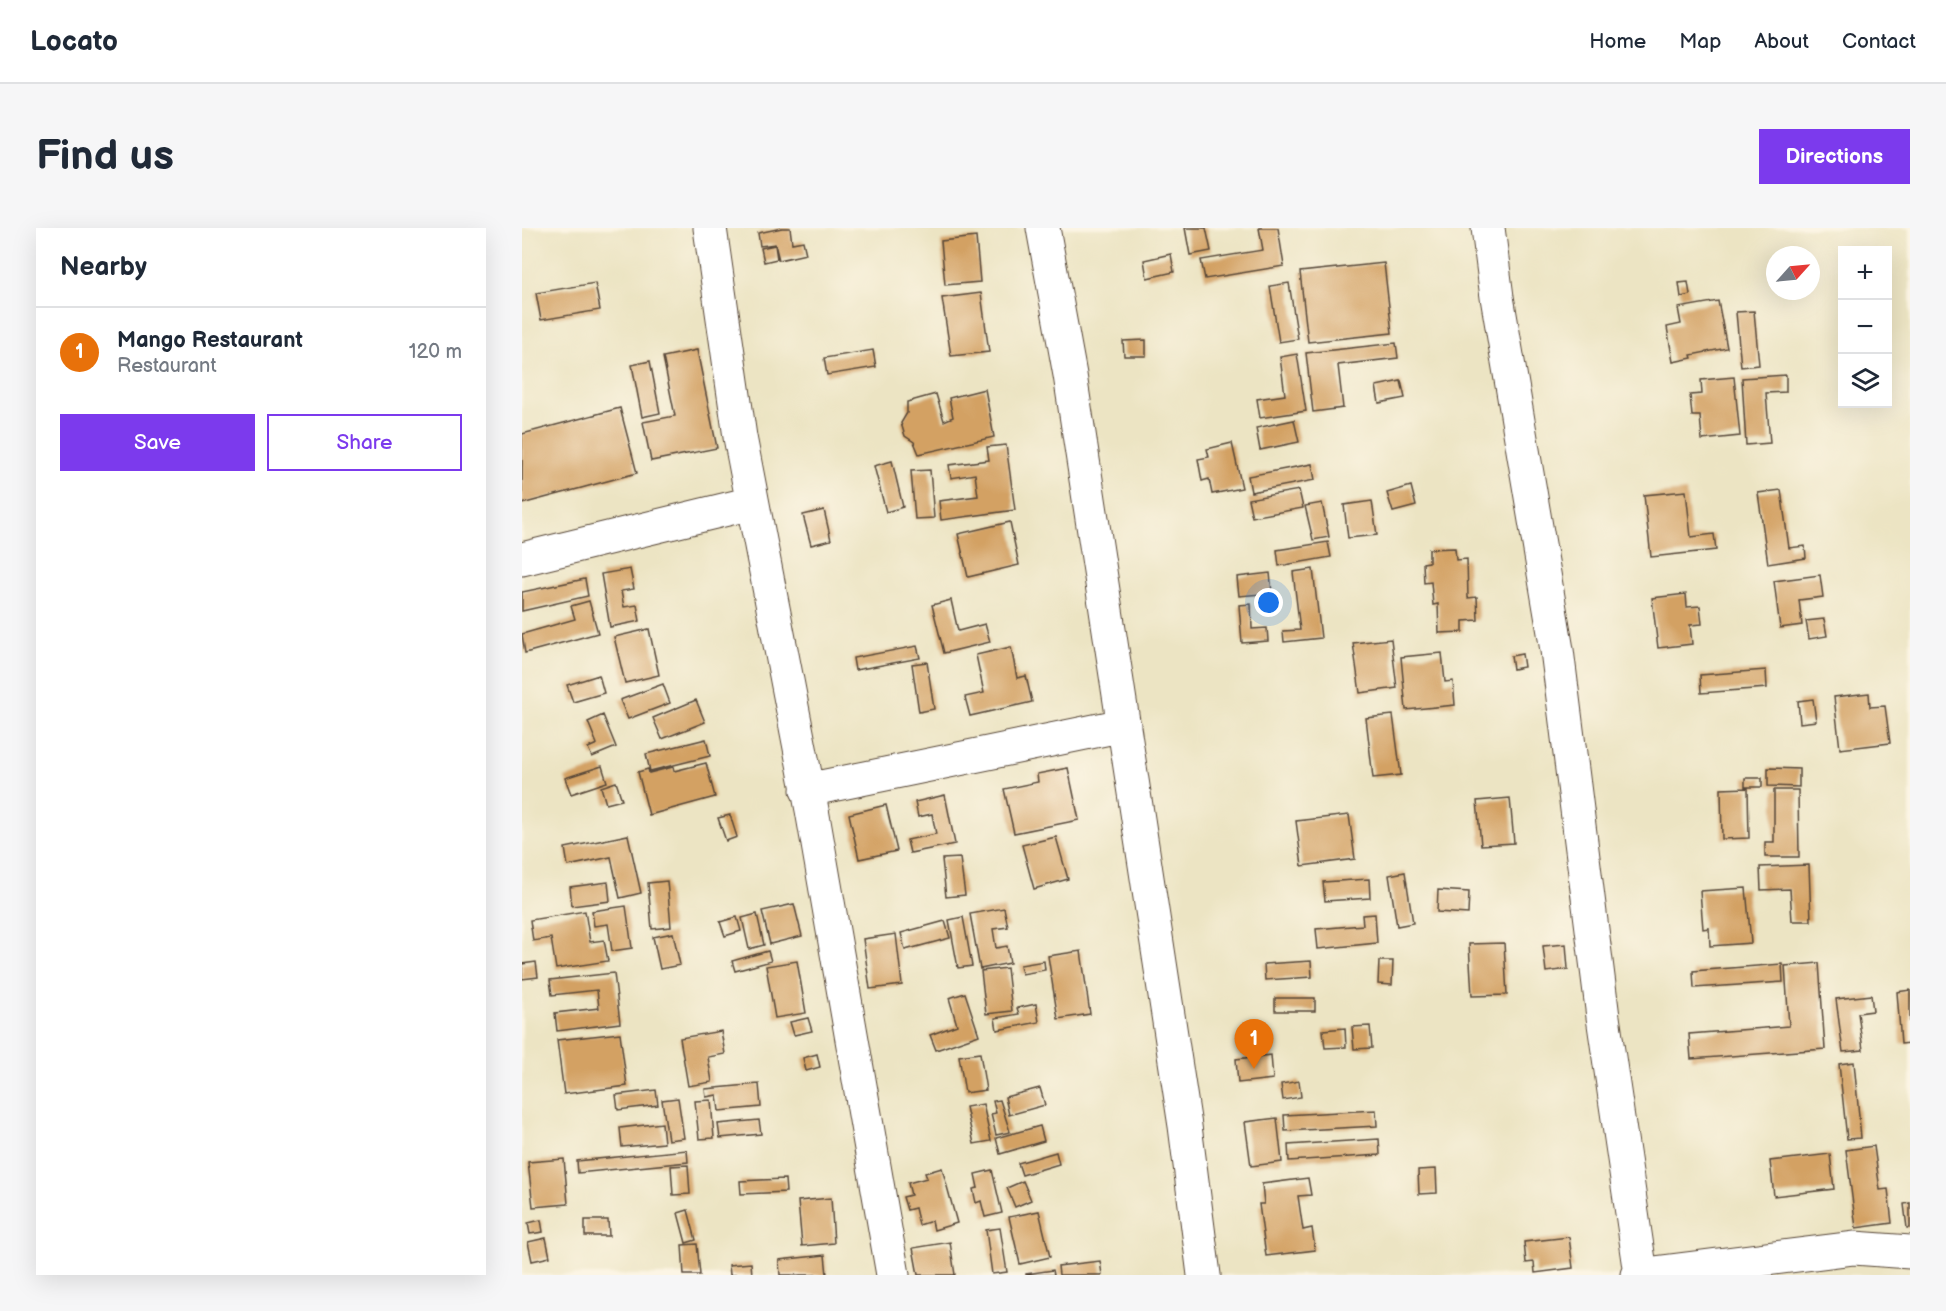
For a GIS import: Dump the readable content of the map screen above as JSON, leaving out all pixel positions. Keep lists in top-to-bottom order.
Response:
{
  "north": "top right",
  "page": {
    "header": "Locato",
    "nav": [
      "Home",
      "Map",
      "About",
      "Contact"
    ],
    "buttons": [
      "Directions",
      ["Save", "Share"]
    ],
    "title": "Find us",
    "heading": "Nearby",
    "map_buttons": ["+", "−"],
    "list": [
      {
        "mark": "1",
        "name": "Mango Restaurant",
        "note": "Restaurant",
        "value": "120 m"
      }
    ],
    "pins": "1"
  }
}
